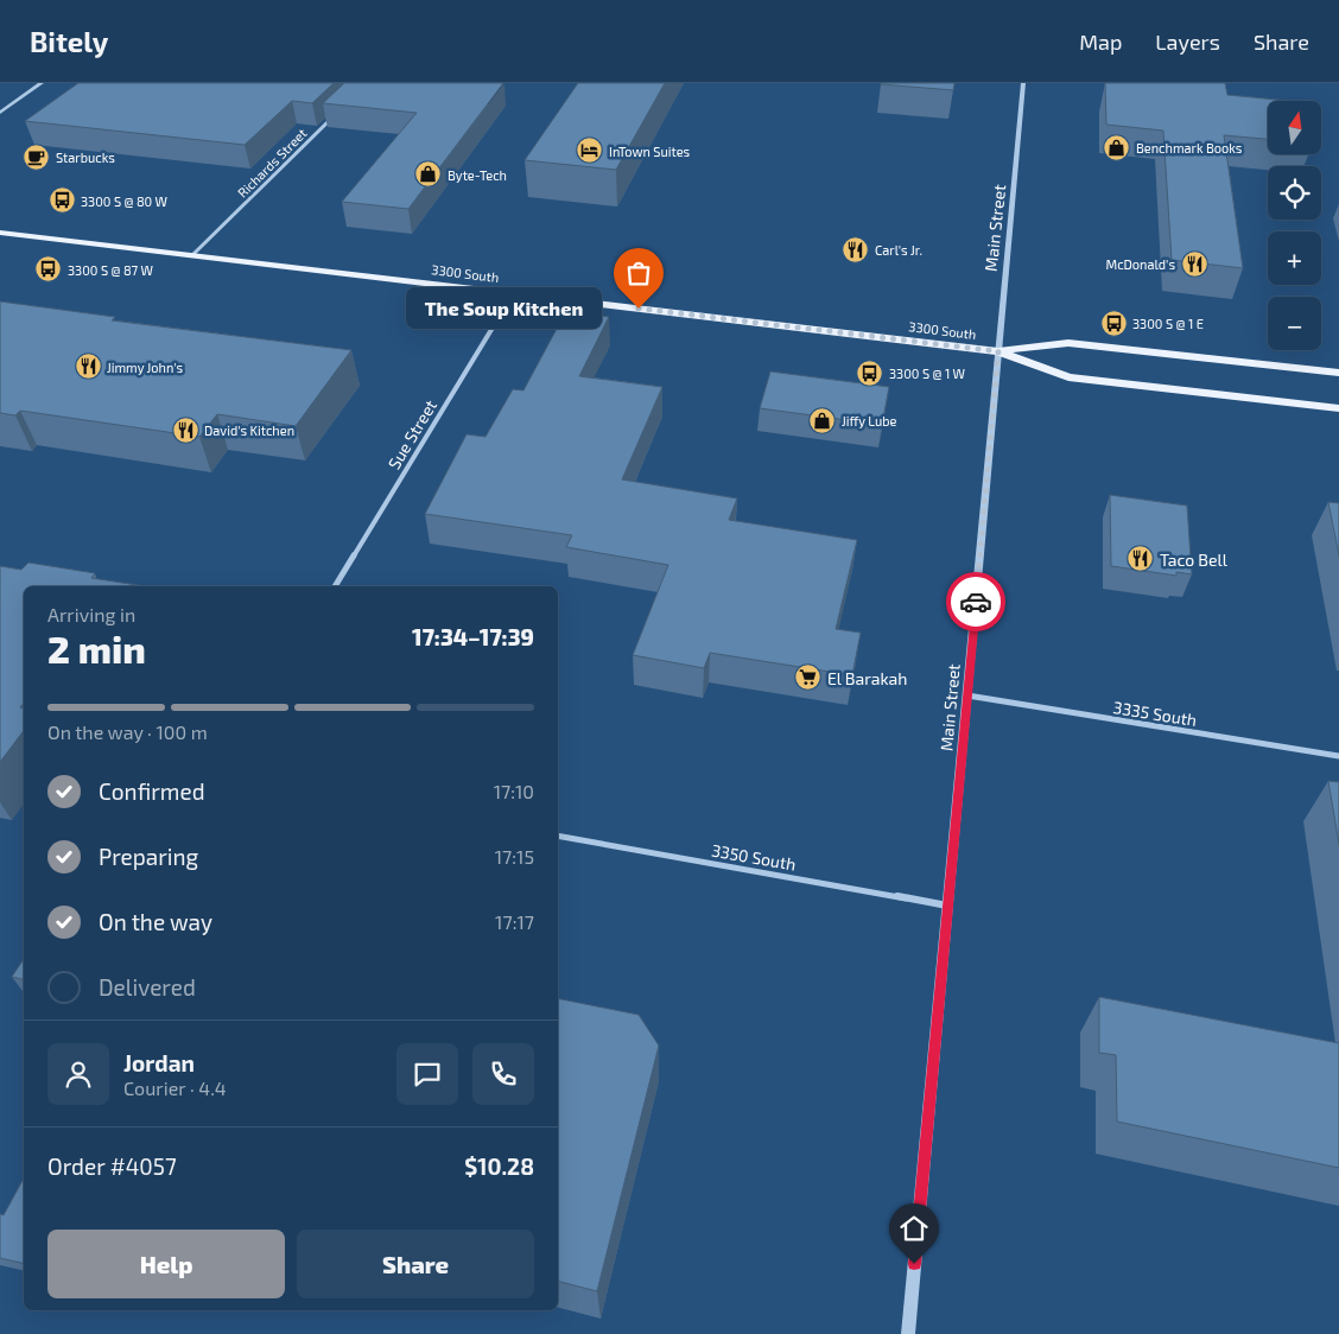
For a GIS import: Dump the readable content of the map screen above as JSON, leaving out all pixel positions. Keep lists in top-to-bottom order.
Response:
{
  "streets": {
    "main road": ["3300 South"],
    "street": [
      "Richards Street",
      "Main Street",
      "Sue Street",
      "3335 South",
      "3350 South"
    ]
  },
  "crossings": [
    ["Richards Street", "3300 South"],
    ["Main Street", "3300 South"],
    ["Main Street", "3335 South"],
    ["Main Street", "3350 South"],
    ["3300 South", "Sue Street"]
  ],
  "places": {
    "shop": ["Benchmark Books", "Byte-Tech", "Jiffy Lube"],
    "hotel": ["InTown Suites"],
    "cafe": ["Starbucks"],
    "bus stop": [
      "3300 S @ 80 W",
      "3300 S @ 87 W",
      "3300 S @ 1 E",
      "3300 S @ 1 W"
    ],
    "restaurant": [
      "Carl's Jr.",
      "McDonald's",
      "Jimmy John's",
      "David's Kitchen",
      "Taco Bell"
    ],
    "other": ["The Soup Kitchen"],
    "supermarket": ["El Barakah"]
  },
  "north": "top",
  "page": {
    "header": "Bitely",
    "nav": ["Map", "Layers", "Share"],
    "map_buttons": ["+", "−"],
    "bubble": "The Soup Kitchen",
    "heading": ["2 min", "Arriving in", "17:34–17:39"],
    "panel": [
      "Jordan",
      "Courier · 4.4",
      "Order #4057",
      "$10.28"
    ],
    "bar": "On the way · 100 m",
    "list": [
      ["Confirmed", "17:10"],
      ["Preparing", "17:15"],
      ["On the way", "17:17"],
      "Delivered"
    ],
    "buttons": ["Help", "Share"]
  }
}
